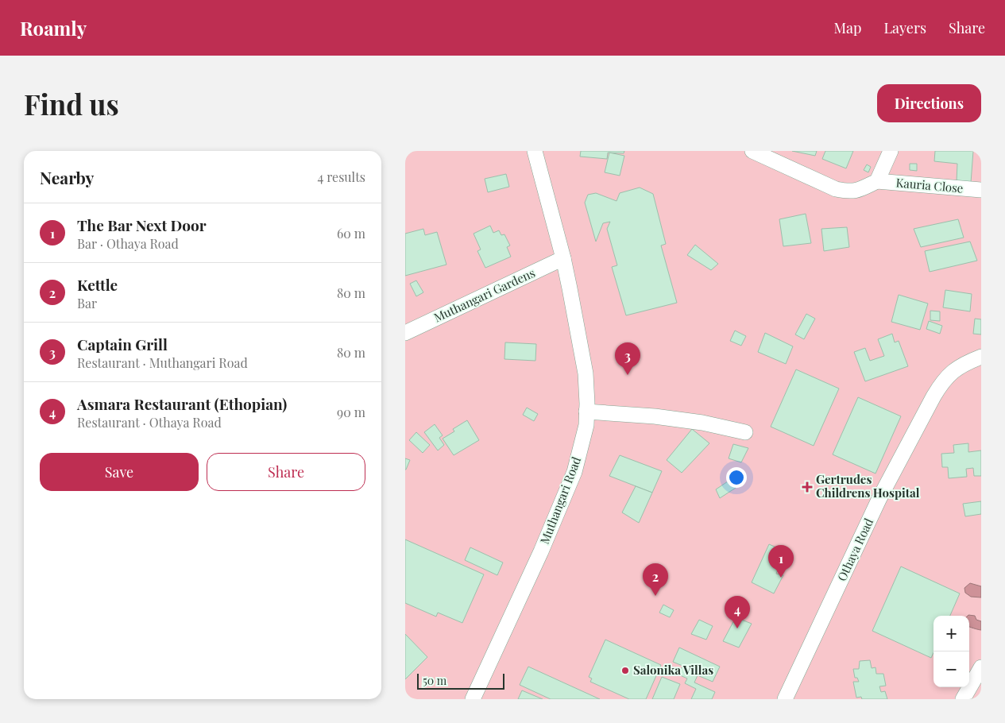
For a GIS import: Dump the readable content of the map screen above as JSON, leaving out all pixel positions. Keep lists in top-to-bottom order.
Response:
{
  "streets": {
    "street": [
      "Kauria Close",
      "Muthangari Gardens",
      "Muthangari Road",
      "Othaya Road"
    ]
  },
  "crossings": [
    ["Muthangari Gardens", "Muthangari Road"]
  ],
  "places": {
    "health": ["Gertrudes Childrens Hospital"],
    "other": ["Salonika Villas"]
  },
  "scale_bar": "50 m",
  "page": {
    "header": "Roamly",
    "nav": ["Map", "Layers", "Share"],
    "buttons": [
      "Directions",
      ["Save", "Share"]
    ],
    "title": "Find us",
    "heading": ["Nearby", "4 results"],
    "list": [
      {
        "mark": "1",
        "name": "The Bar Next Door",
        "note": "Bar · Othaya Road",
        "value": "60 m"
      },
      {
        "mark": "2",
        "name": "Kettle",
        "note": "Bar",
        "value": "80 m"
      },
      {
        "mark": "3",
        "name": "Captain Grill",
        "note": "Restaurant · Muthangari Road",
        "value": "80 m"
      },
      {
        "mark": "4",
        "name": "Asmara Restaurant (Ethopian)",
        "note": "Restaurant · Othaya Road",
        "value": "90 m"
      }
    ],
    "pins": [
      "3",
      "1",
      "2",
      "4"
    ],
    "map_buttons": ["+", "−"],
    "scale": "50 m"
  }
}
